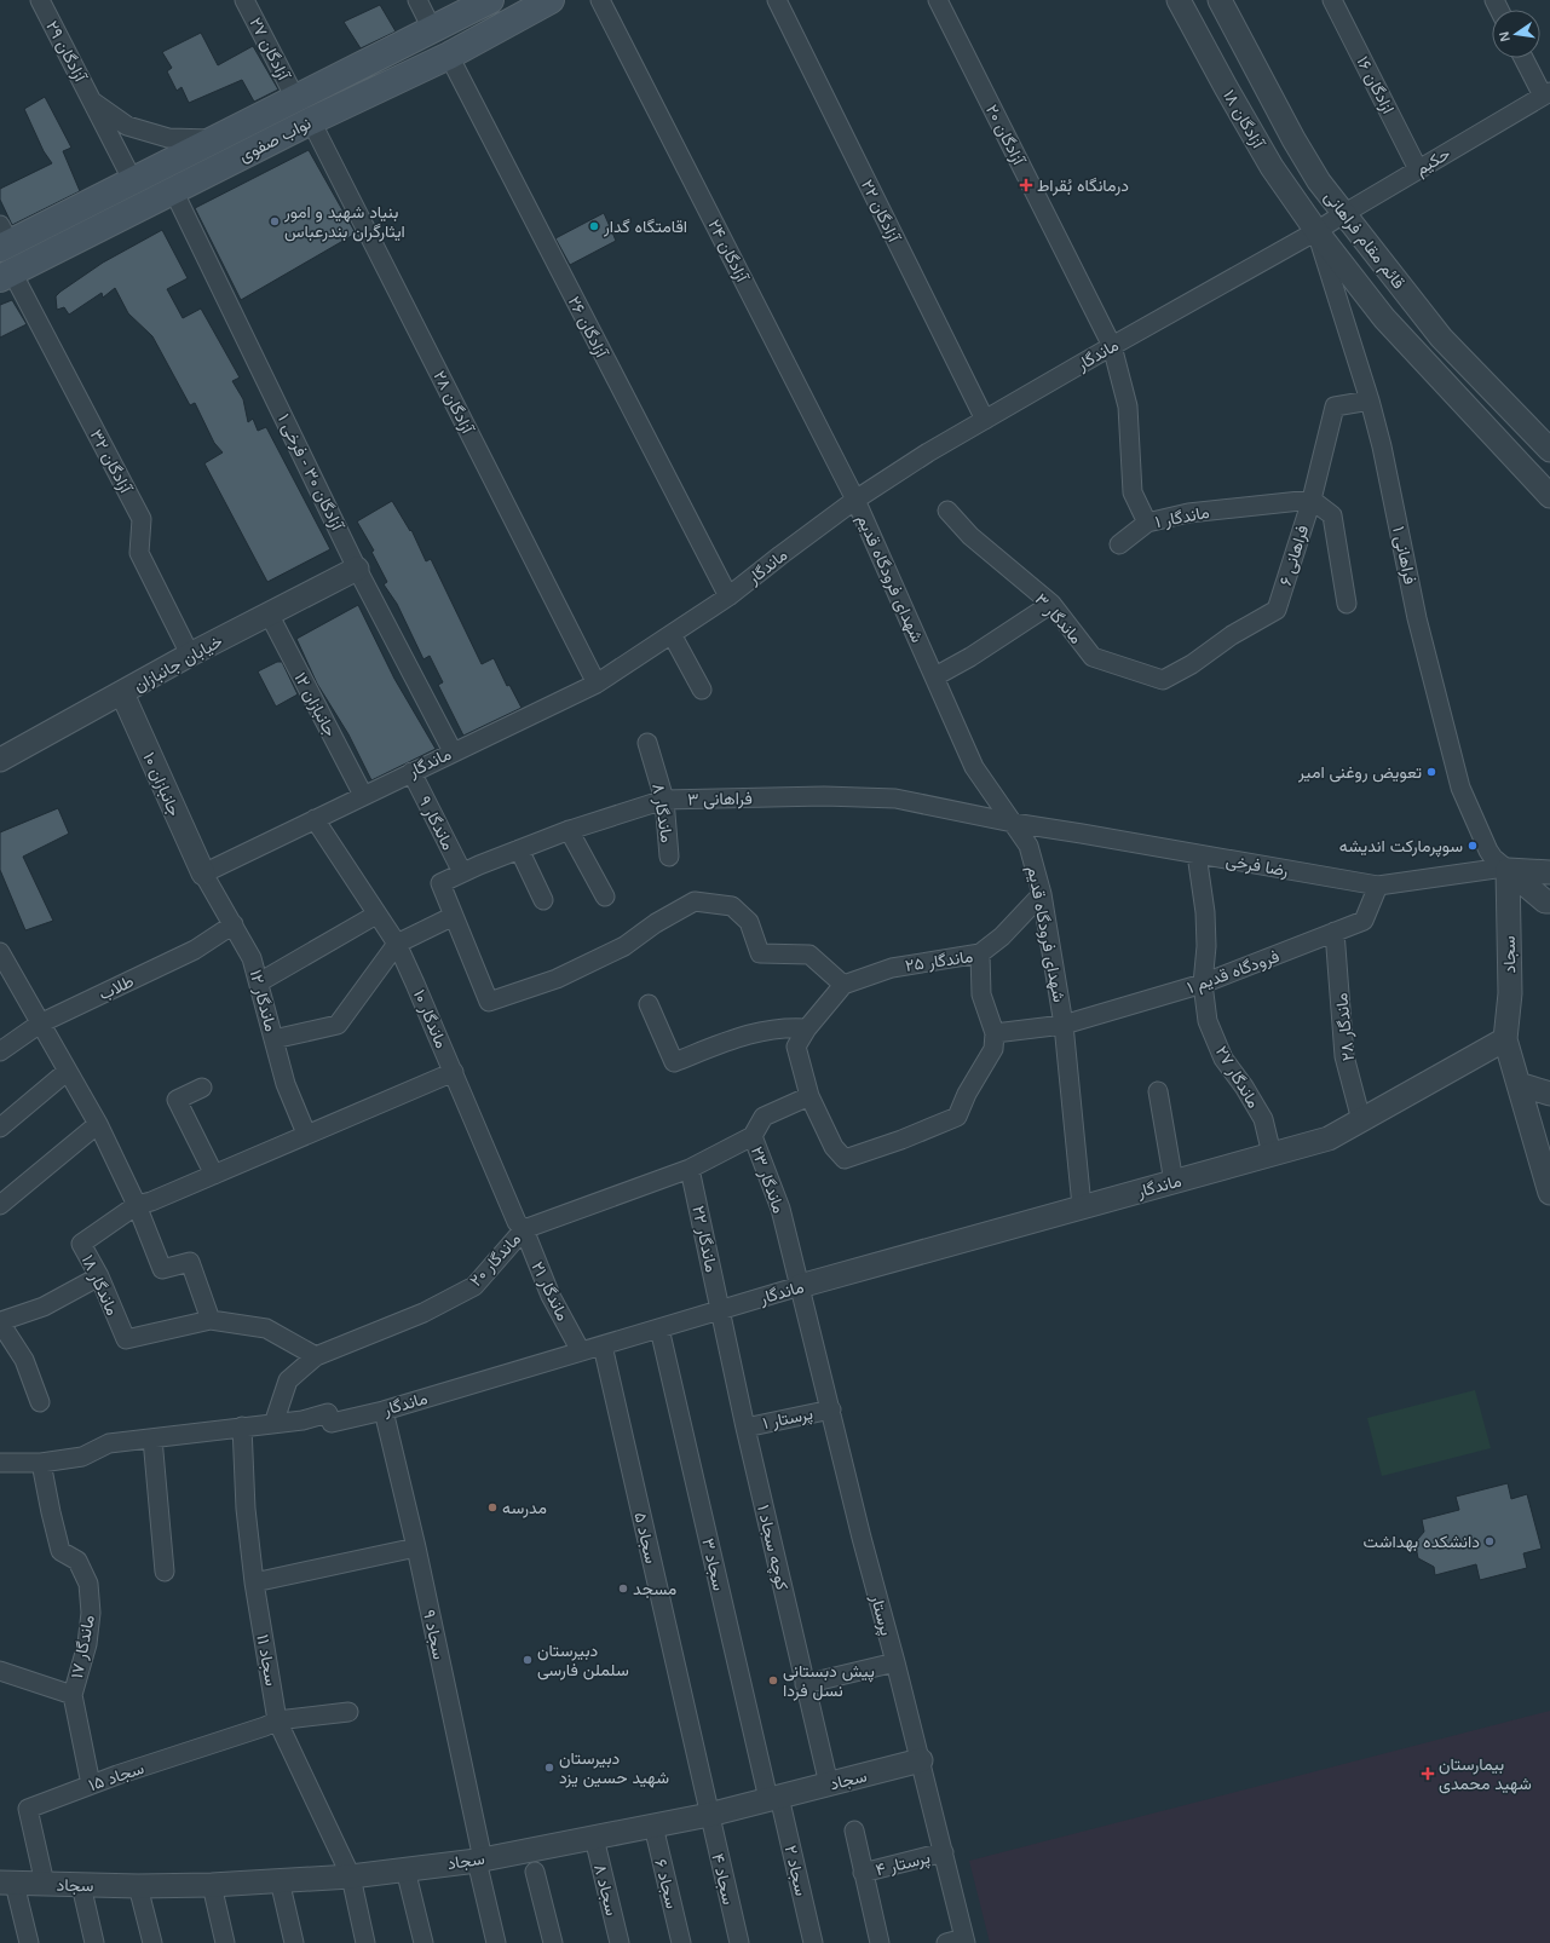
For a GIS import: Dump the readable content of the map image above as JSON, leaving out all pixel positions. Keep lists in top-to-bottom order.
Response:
{
  "streets": {
    "main road": ["نواب صفوی"],
    "street": [
      "آزادگان ۲۷",
      "آزادگان ۲۹",
      "ازادگان ۱۶",
      "آزادگان ۱۸",
      "آزادگان ۲۰",
      "حکیم",
      "آزادگان ۲۲",
      "قائم مقام فراهانی",
      "آزادگان ۲۴",
      "آزادگان ۲۶",
      "ماندگار",
      "آزادگان ۲۸",
      "آزادگان ۳۲",
      "آزادگان ۳۰ - فرخی ۱",
      "ماندگار ۱",
      "فراهانی ۶",
      "فراهانی ۱",
      "شهدای فرودگاه قدیم",
      "ماندگار ۳",
      "خیابان جانبازان",
      "جانبازان ۱۲",
      "جانبازان ۱۰",
      "فراهانی ۳",
      "ماندگار ۸",
      "ماندگار ۹",
      "رضا فرخی",
      "سجاد",
      "ماندگار ۲۵",
      "فرودگاه قدیم ۱",
      "طلاب",
      "ماندگار ۱۲",
      "ماندگار ۱۰",
      "ماندگار ۲۸",
      "ماندگار ۲۷",
      "ماندگار ۲۳",
      "ماندگار ۲۲",
      "ماندگار ۲۰",
      "ماندگار ۱۸",
      "ماندگار ۲۱",
      "پرستار ۱",
      "سجاد ۵",
      "کوچه سجاد ۱",
      "سجاد ۳",
      "پرستار",
      "سجاد ۹",
      "ماندگار ۱۷",
      "سجاد ۱۱",
      "سجاد ۱۵",
      "پرستار ۴",
      "سجاد ۲",
      "سجاد ۴",
      "سجاد ۶",
      "سجاد ۸"
    ]
  },
  "crossings": [
    ["آزادگان ۲۷", "نواب صفوی"],
    ["آزادگان ۲۹", "نواب صفوی"],
    ["ازادگان ۱۶", "حکیم"],
    ["آزادگان ۱۸", "حکیم"],
    ["آزادگان ۱۸", "قائم مقام فراهانی"],
    ["آزادگان ۱۸", "ماندگار"],
    ["آزادگان ۱۸", "فراهانی ۱"],
    ["آزادگان ۲۰", "ماندگار"],
    ["آزادگان ۲۰", "ماندگار ۱"],
    ["نواب صفوی", "آزادگان ۲۶"],
    ["نواب صفوی", "آزادگان ۲۸"],
    ["نواب صفوی", "آزادگان ۳۲"],
    ["نواب صفوی", "آزادگان ۳۰ - فرخی ۱"],
    ["حکیم", "قائم مقام فراهانی"],
    ["حکیم", "ماندگار"],
    ["حکیم", "فراهانی ۱"],
    ["آزادگان ۲۲", "ماندگار"],
    ["قائم مقام فراهانی", "ماندگار"],
    ["قائم مقام فراهانی", "فراهانی ۱"],
    ["آزادگان ۲۴", "ماندگار"],
    ["آزادگان ۲۴", "شهدای فرودگاه قدیم"],
    ["آزادگان ۲۶", "ماندگار"],
    ["ماندگار", "آزادگان ۲۸"],
    ["ماندگار", "آزادگان ۳۰ - فرخی ۱"],
    ["ماندگار", "ماندگار ۱"],
    ["ماندگار", "فراهانی ۱"],
    ["ماندگار", "شهدای فرودگاه قدیم"],
    ["ماندگار", "جانبازان ۱۲"],
    ["ماندگار", "جانبازان ۱۰"],
    ["ماندگار", "ماندگار ۹"],
    ["ماندگار", "سجاد"],
    ["ماندگار", "ماندگار ۱۲"],
    ["ماندگار", "ماندگار ۱۰"],
    ["ماندگار", "ماندگار ۲۸"],
    ["ماندگار", "ماندگار ۲۷"],
    ["ماندگار", "ماندگار ۲۳"],
    ["ماندگار", "ماندگار ۲۲"],
    ["ماندگار", "ماندگار ۲۰"],
    ["ماندگار", "ماندگار ۲۱"],
    ["ماندگار", "سجاد ۵"],
    ["ماندگار", "کوچه سجاد ۱"],
    ["ماندگار", "سجاد ۳"],
    ["ماندگار", "پرستار"],
    ["ماندگار", "سجاد ۹"],
    ["ماندگار", "ماندگار ۱۷"],
    ["ماندگار", "سجاد ۱۱"],
    ["آزادگان ۳۲", "خیابان جانبازان"],
    ["آزادگان ۳۰ - فرخی ۱", "خیابان جانبازان"],
    ["ماندگار ۱", "فراهانی ۶"],
    ["فراهانی ۶", "فراهانی ۱"],
    ["فراهانی ۶", "ماندگار ۳"],
    ["فراهانی ۱", "رضا فرخی"],
    ["فراهانی ۱", "سجاد"],
    ["شهدای فرودگاه قدیم", "فراهانی ۳"],
    ["شهدای فرودگاه قدیم", "رضا فرخی"],
    ["شهدای فرودگاه قدیم", "فرودگاه قدیم ۱"],
    ["خیابان جانبازان", "جانبازان ۱۲"],
    ["خیابان جانبازان", "جانبازان ۱۰"],
    ["جانبازان ۱۰", "ماندگار ۱۲"],
    ["فراهانی ۳", "ماندگار ۸"],
    ["فراهانی ۳", "ماندگار ۹"],
    ["فراهانی ۳", "رضا فرخی"],
    ["رضا فرخی", "سجاد"],
    ["رضا فرخی", "فرودگاه قدیم ۱"],
    ["رضا فرخی", "ماندگار ۲۷"],
    ["سجاد", "سجاد ۵"],
    ["سجاد", "کوچه سجاد ۱"],
    ["سجاد", "سجاد ۳"],
    ["سجاد", "پرستار"],
    ["سجاد", "سجاد ۹"],
    ["سجاد", "سجاد ۱۱"],
    ["سجاد", "سجاد ۱۵"],
    ["سجاد", "سجاد ۲"],
    ["سجاد", "سجاد ۴"],
    ["سجاد", "سجاد ۶"],
    ["سجاد", "سجاد ۸"],
    ["ماندگار ۲۵", "فرودگاه قدیم ۱"],
    ["فرودگاه قدیم ۱", "ماندگار ۲۸"],
    ["فرودگاه قدیم ۱", "ماندگار ۲۷"],
    ["طلاب", "ماندگار ۱۲"],
    ["ماندگار ۱۰", "ماندگار ۲۰"],
    ["ماندگار ۱۰", "ماندگار ۲۱"],
    ["ماندگار ۲۳", "ماندگار ۲۰"],
    ["ماندگار ۲۳", "پرستار"],
    ["ماندگار ۲۲", "ماندگار ۲۰"],
    ["ماندگار ۲۲", "کوچه سجاد ۱"],
    ["ماندگار ۲۰", "ماندگار ۲۱"],
    ["پرستار ۱", "کوچه سجاد ۱"],
    ["پرستار ۱", "پرستار"],
    ["سجاد ۵", "سجاد ۴"],
    ["سجاد ۳", "سجاد ۲"],
    ["پرستار", "پرستار ۴"],
    ["ماندگار ۱۷", "سجاد ۱۵"],
    ["سجاد ۱۱", "سجاد ۱۵"]
  ],
  "places": {
    "health": ["درمانگاه بُقراط", "بیمارستان شهید محمدی"],
    "other": [
      "بنیاد شهید و امور ایثارگران بندرعباس",
      "اقامتگاه گدار",
      "تعویض روغنی امیر",
      "سوپرمارکت اندیشه",
      "مدرسه",
      "دانشکده بهداشت",
      "مسجد",
      "دبیرستان سلملن فارسی",
      "پیش دبستانی نسل فردا",
      "دبیرستان شهید حسین یزد"
    ]
  },
  "north": "left"
}
